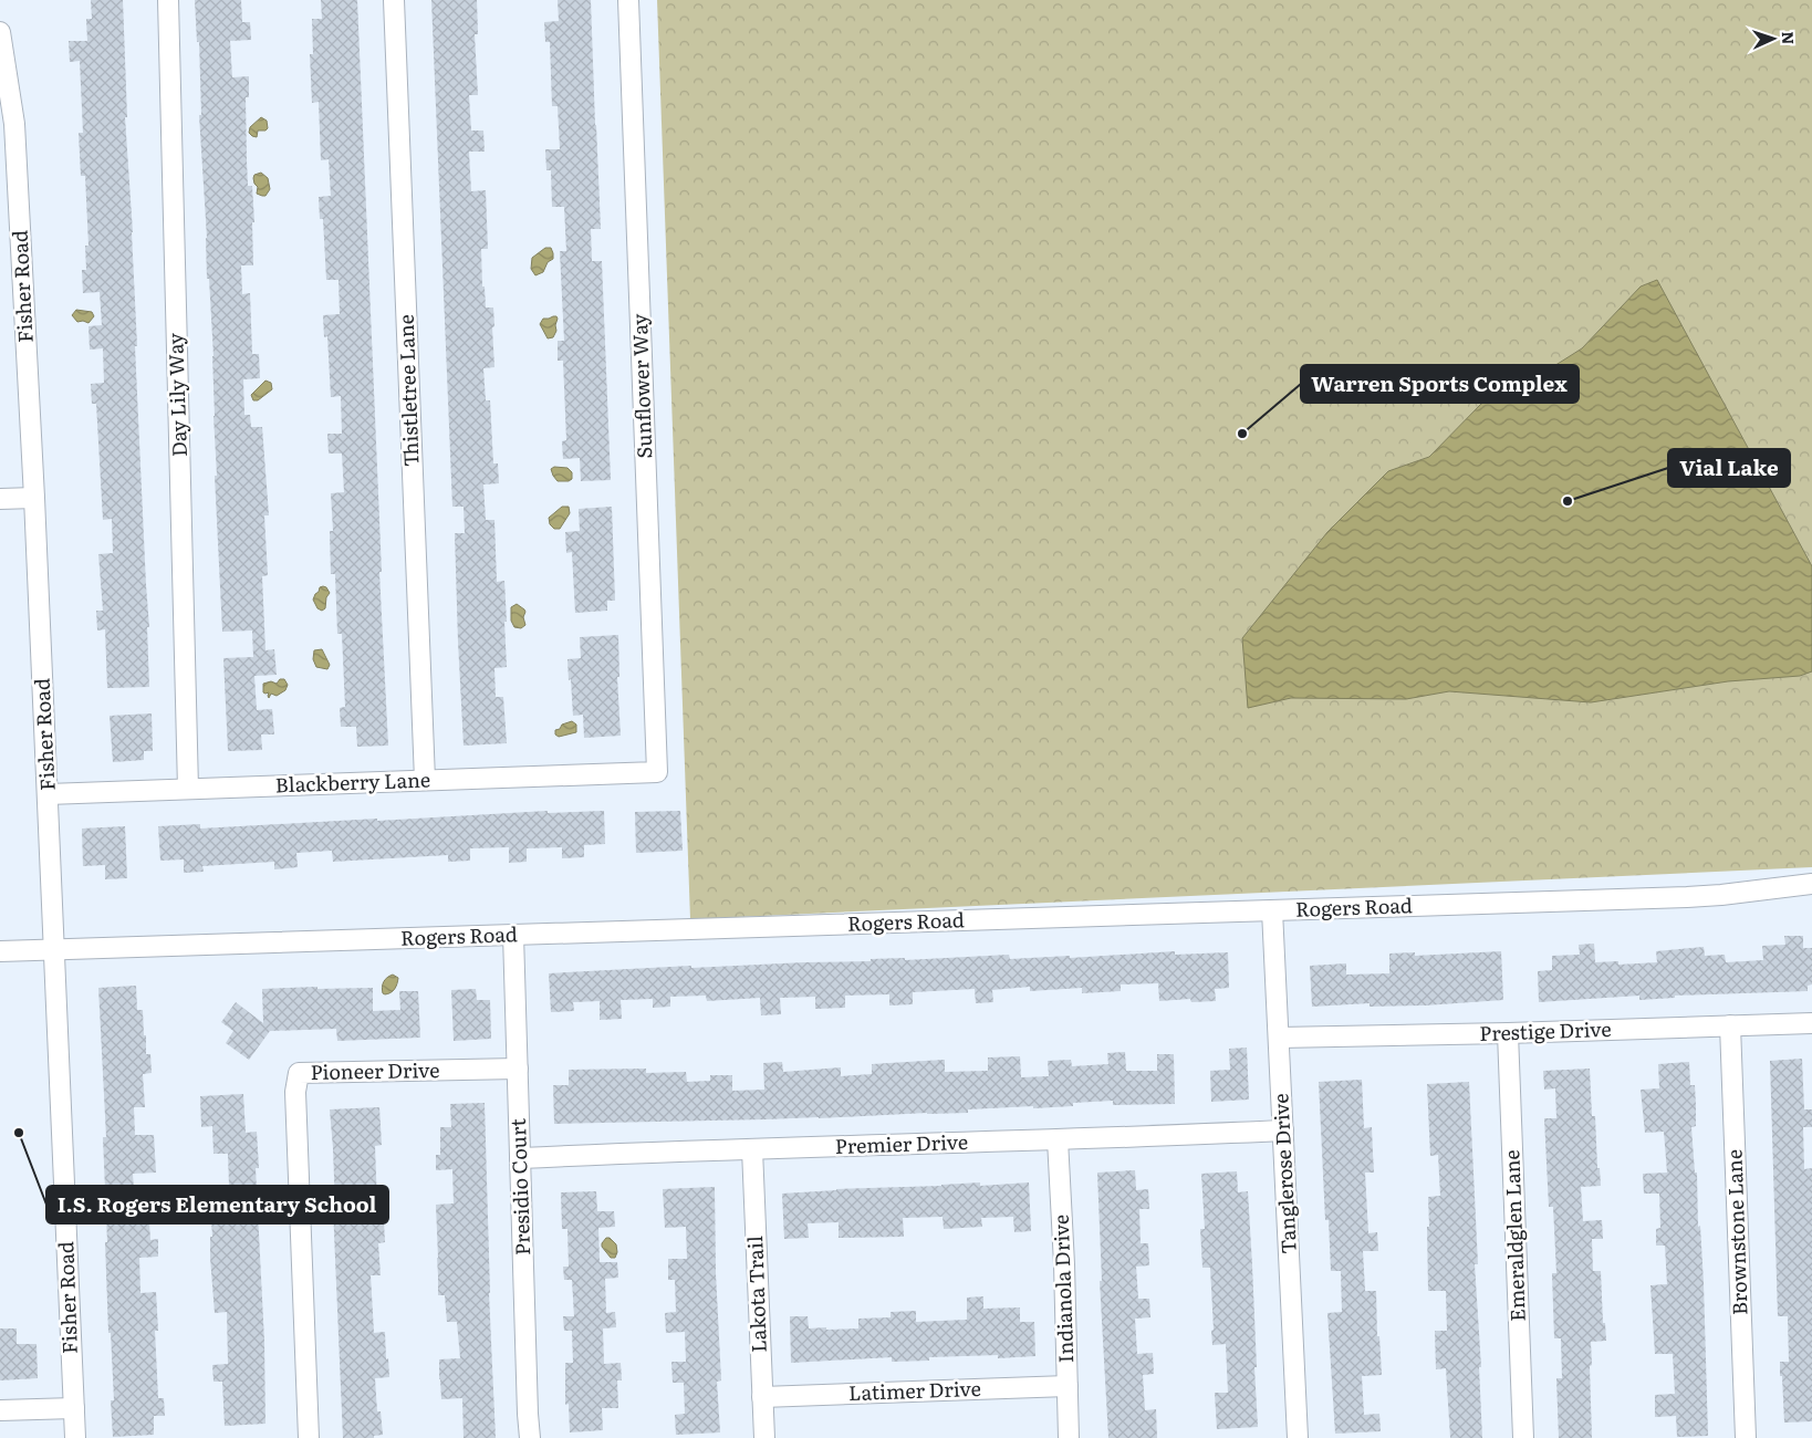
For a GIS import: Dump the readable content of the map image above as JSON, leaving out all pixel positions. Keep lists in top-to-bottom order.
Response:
{
  "streets": {
    "street": [
      "Fisher Road",
      "Sunflower Way",
      "Thistletree Lane",
      "Day Lily Way",
      "Blackberry Lane",
      "Rogers Road",
      "Prestige Drive",
      "Pioneer Drive",
      "Premier Drive",
      "Tanglerose Drive",
      "Presidio Court",
      "Brownstone Lane",
      "Emeraldglen Lane",
      "Indianola Drive",
      "Lakota Trail",
      "Latimer Drive"
    ]
  },
  "crossings": [
    ["Fisher Road", "Blackberry Lane"],
    ["Fisher Road", "Rogers Road"],
    ["Sunflower Way", "Blackberry Lane"],
    ["Thistletree Lane", "Blackberry Lane"],
    ["Day Lily Way", "Blackberry Lane"],
    ["Rogers Road", "Tanglerose Drive"],
    ["Rogers Road", "Presidio Court"],
    ["Prestige Drive", "Tanglerose Drive"],
    ["Prestige Drive", "Brownstone Lane"],
    ["Prestige Drive", "Emeraldglen Lane"],
    ["Pioneer Drive", "Presidio Court"],
    ["Premier Drive", "Tanglerose Drive"],
    ["Premier Drive", "Presidio Court"],
    ["Premier Drive", "Indianola Drive"],
    ["Premier Drive", "Lakota Trail"],
    ["Indianola Drive", "Latimer Drive"],
    ["Lakota Trail", "Latimer Drive"]
  ],
  "places": ["Warren Sports Complex", "Vial Lake", "I.S. Rogers Elementary School"],
  "north": "right"
}
